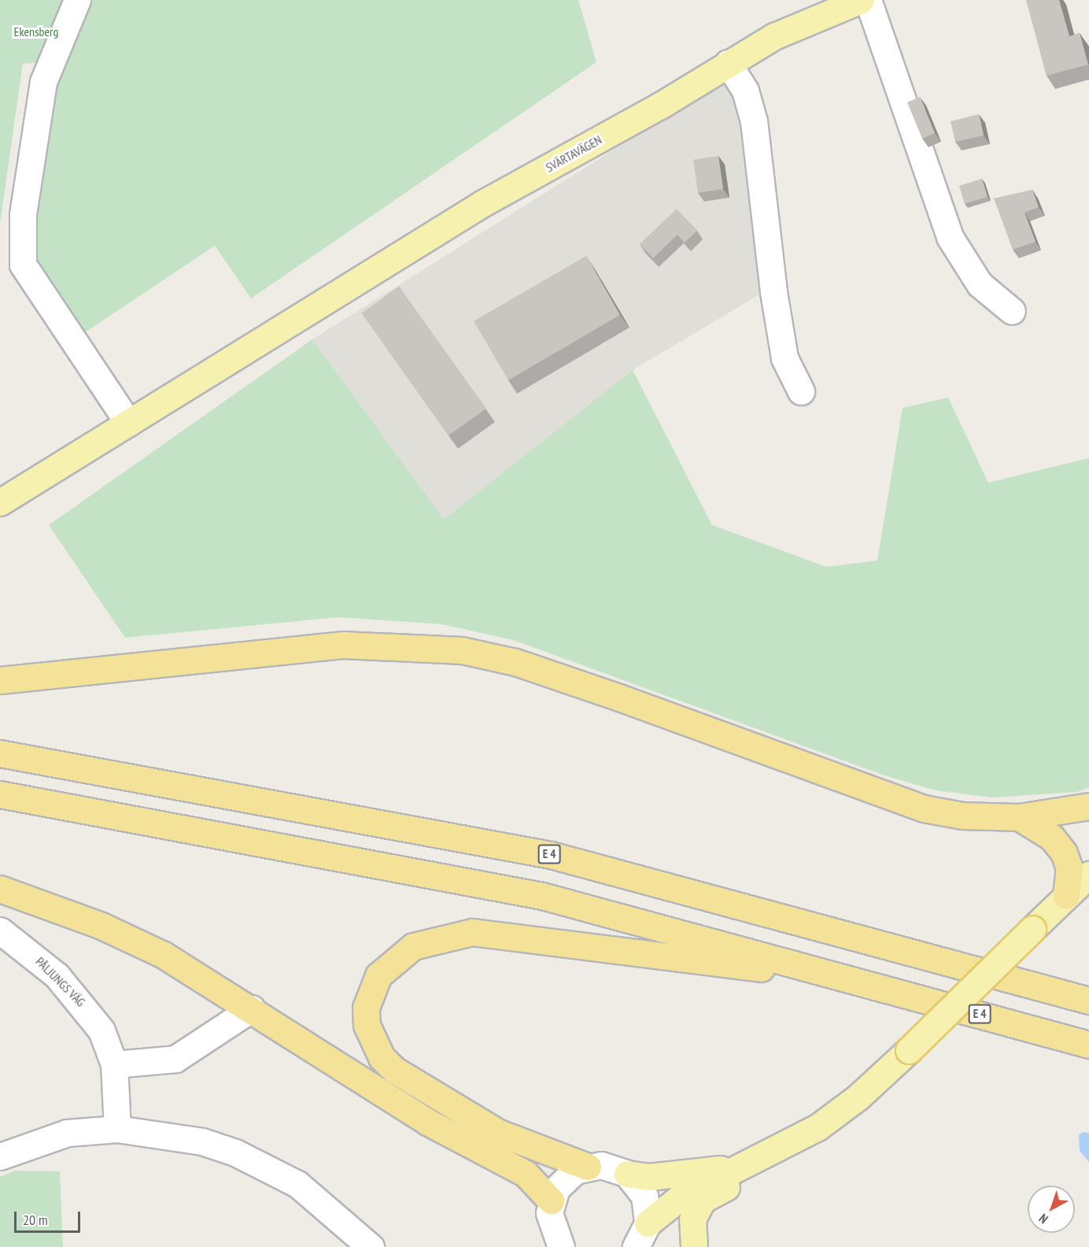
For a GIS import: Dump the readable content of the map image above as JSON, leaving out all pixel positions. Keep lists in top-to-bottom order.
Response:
{
  "streets": {
    "highway": ["E 4"],
    "main road": ["SVÄRTAVÄGEN"],
    "street": ["PÅLJUNGS VÄG"]
  },
  "parks": ["Ekensberg"],
  "scale_bar": "20 m",
  "north": "bottom left"
}
